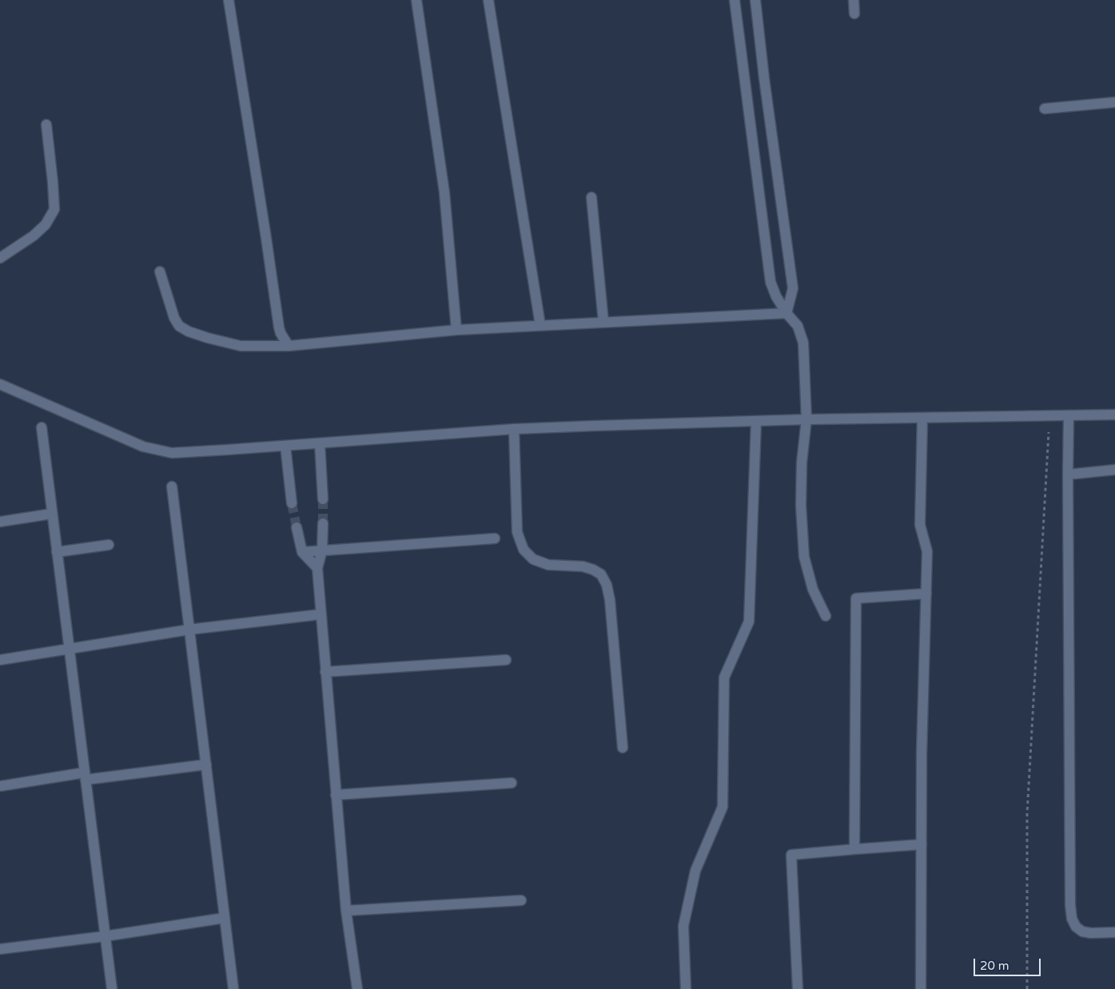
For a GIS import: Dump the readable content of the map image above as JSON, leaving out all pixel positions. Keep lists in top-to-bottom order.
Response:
{
  "scale_bar": "20 m"
}
